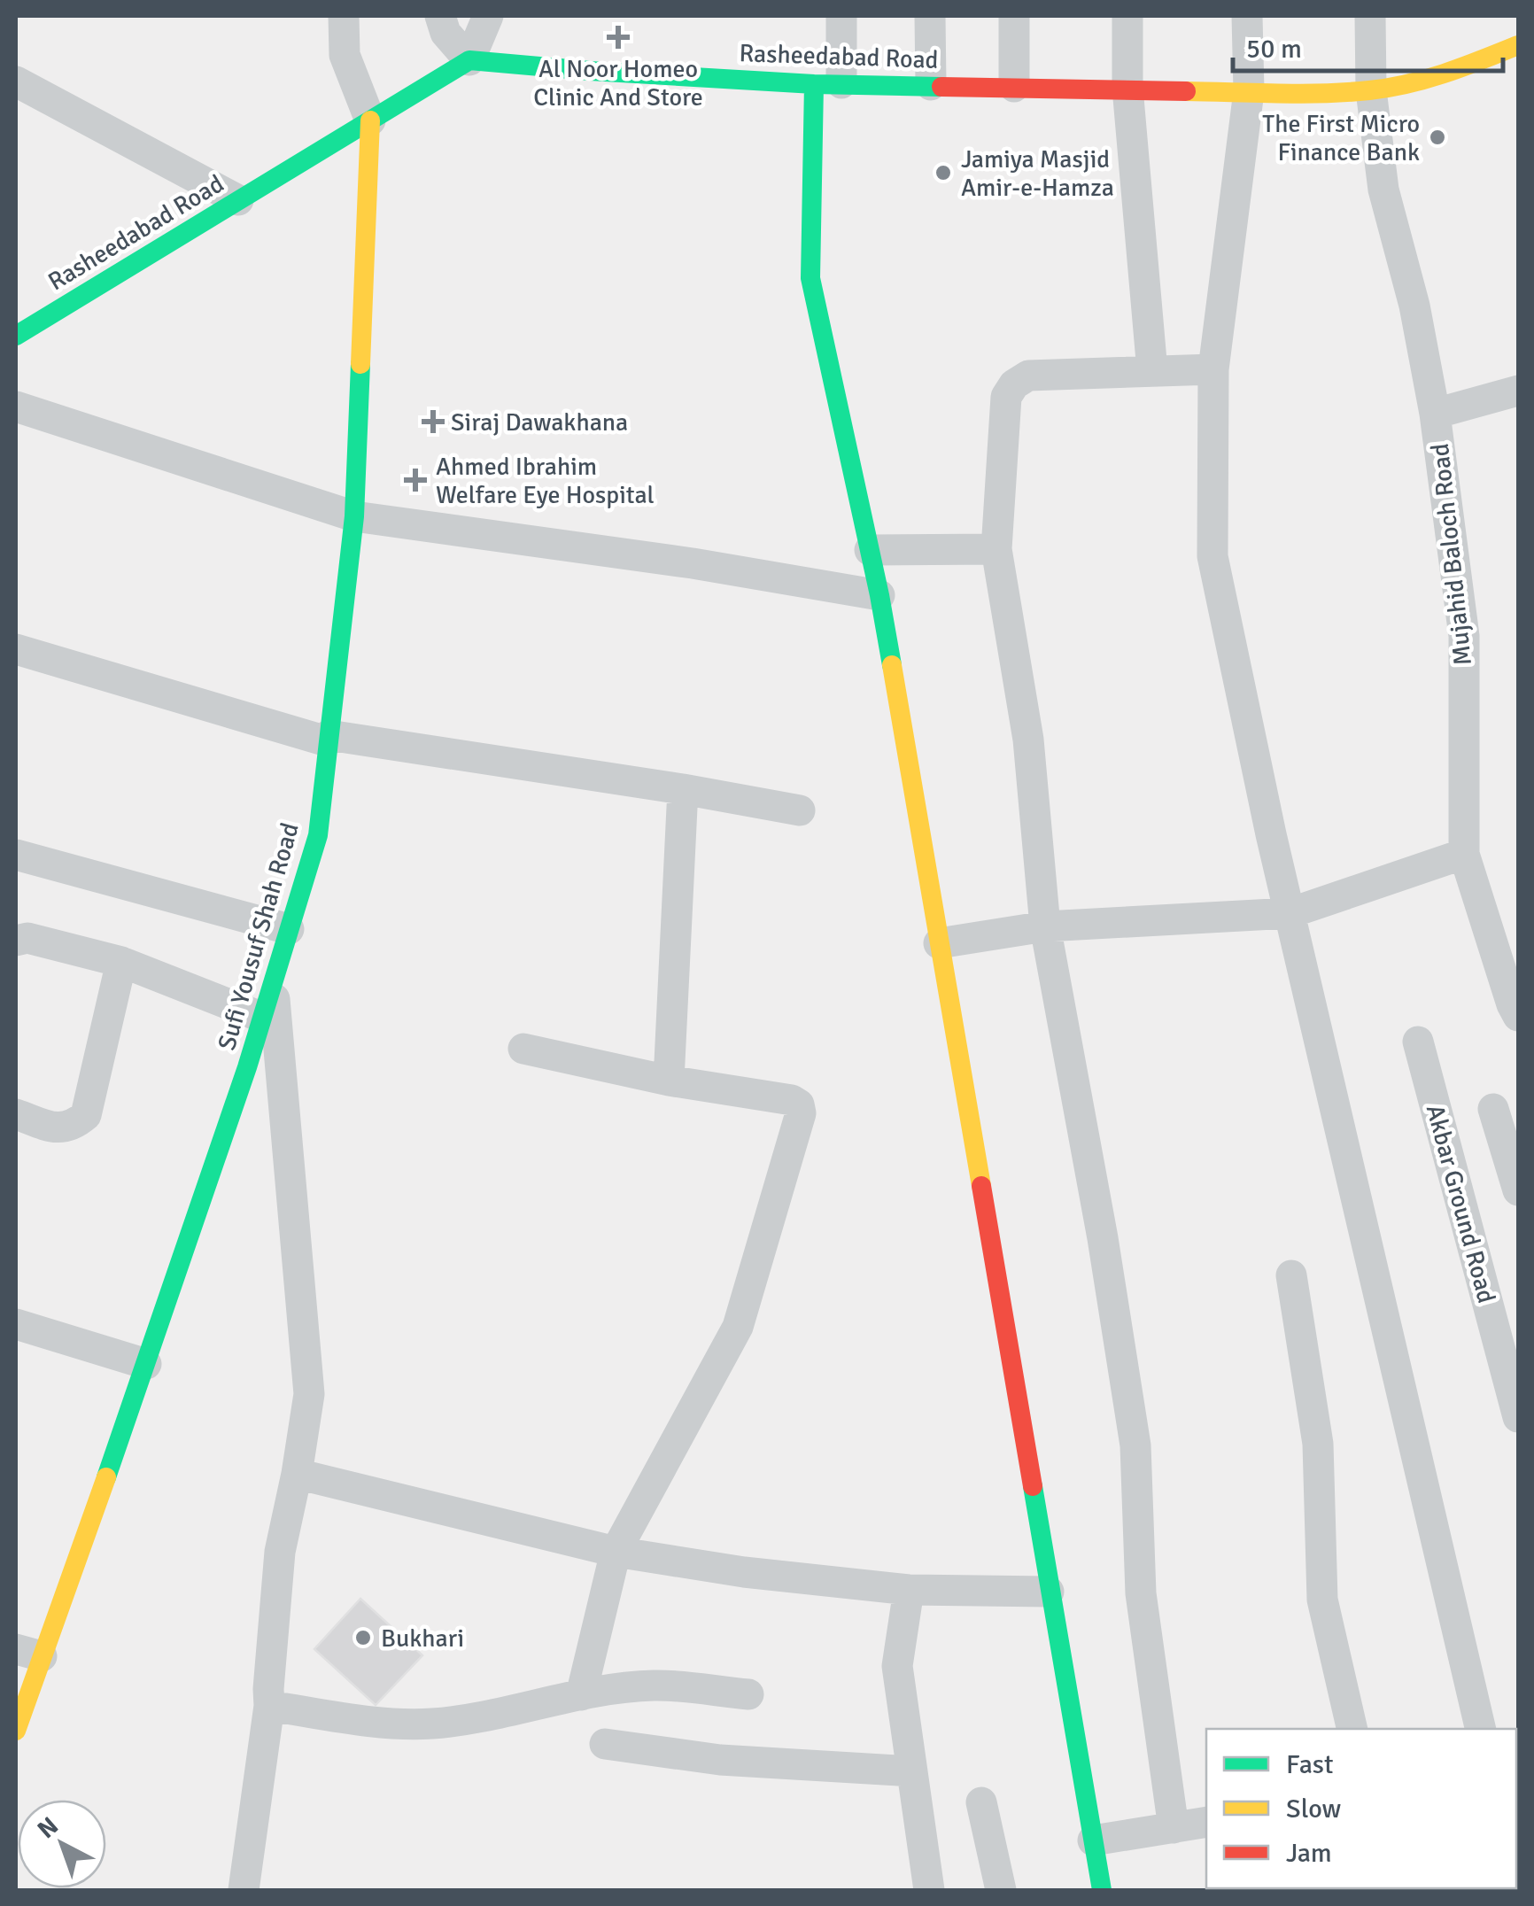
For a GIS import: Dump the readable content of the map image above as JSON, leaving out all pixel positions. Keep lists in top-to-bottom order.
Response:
{
  "streets": {
    "main road": ["Rasheedabad Road", "Sufi Yousuf Shah Road"],
    "street": ["Mujahid Baloch Road", "Akbar Ground Road"]
  },
  "crossings": [
    ["Rasheedabad Road", "Mujahid Baloch Road"],
    ["Rasheedabad Road", "Sufi Yousuf Shah Road"]
  ],
  "places": {
    "health": ["Al Noor Homeo Clinic And Store", "Siraj Dawakhana", "Ahmed Ibrahim Welfare Eye Hospital"],
    "other": ["The First Micro Finance Bank", "Jamiya Masjid Amir-e-Hamza", "Bukhari"]
  },
  "legend": ["Fast", "Slow", "Jam"],
  "scale_bar": "50 m",
  "north": "top left"
}
